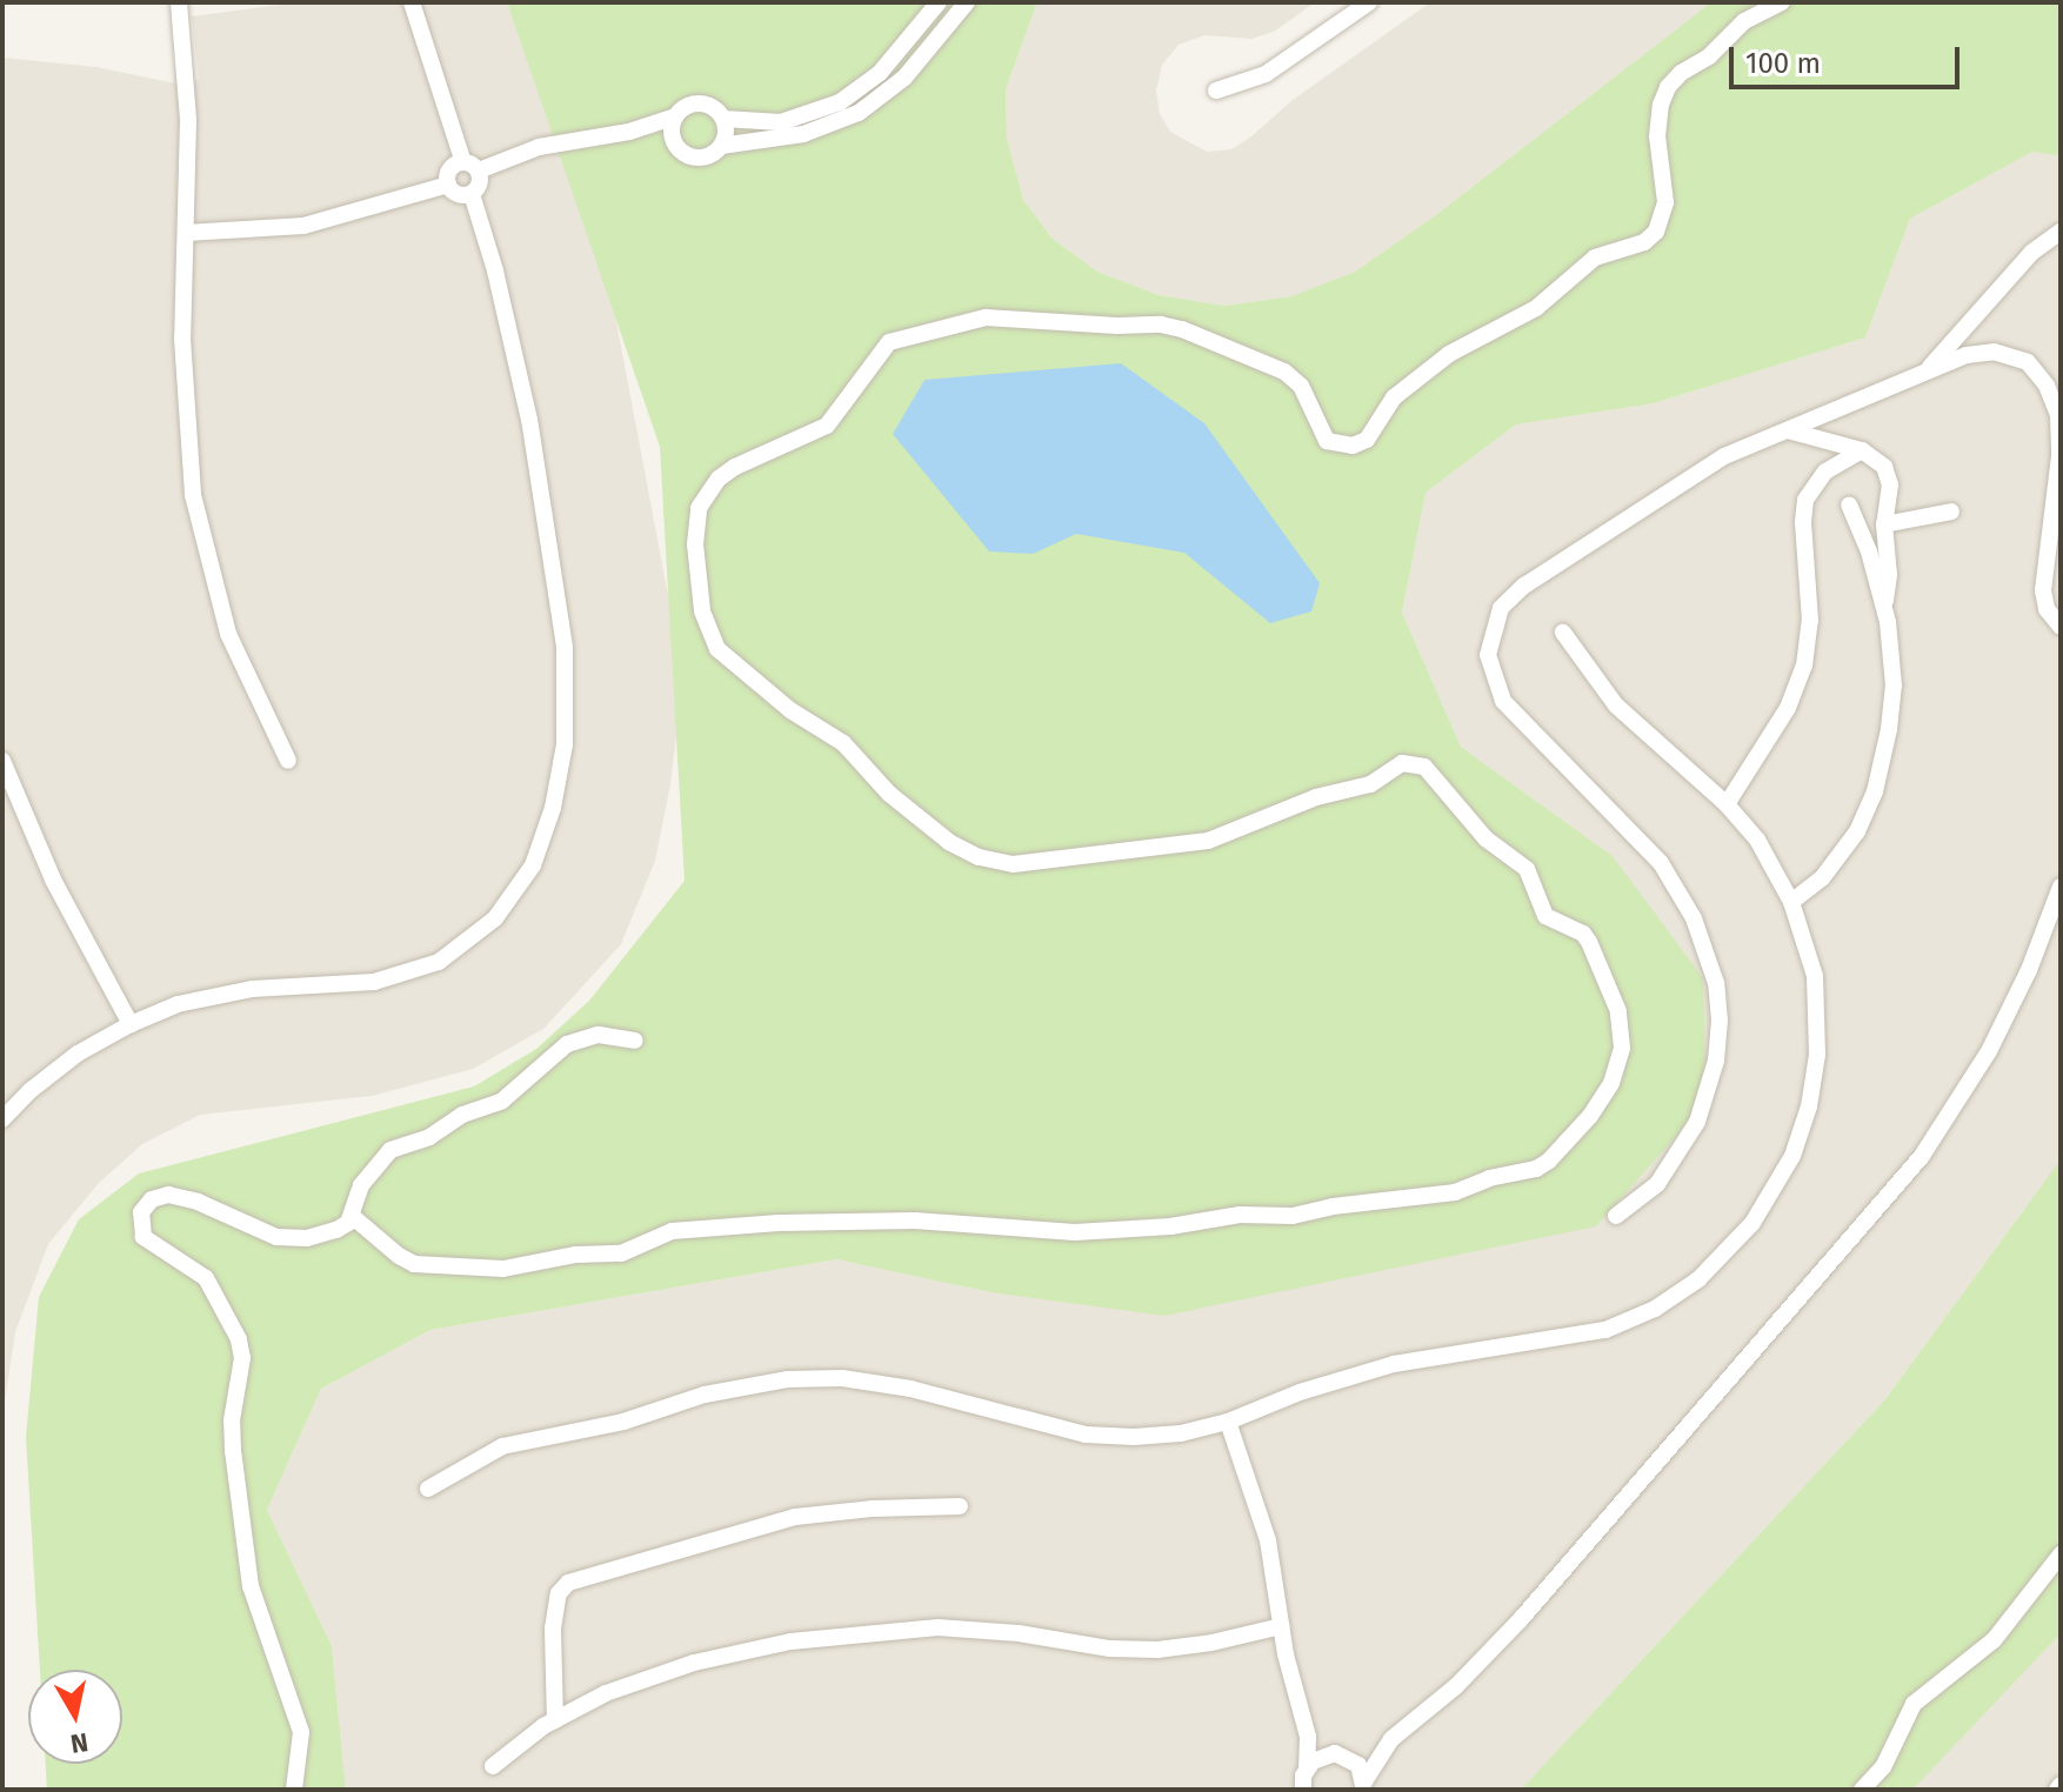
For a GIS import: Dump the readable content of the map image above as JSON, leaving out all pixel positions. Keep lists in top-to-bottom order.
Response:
{
  "scale_bar": "100 m",
  "north": "bottom"
}
